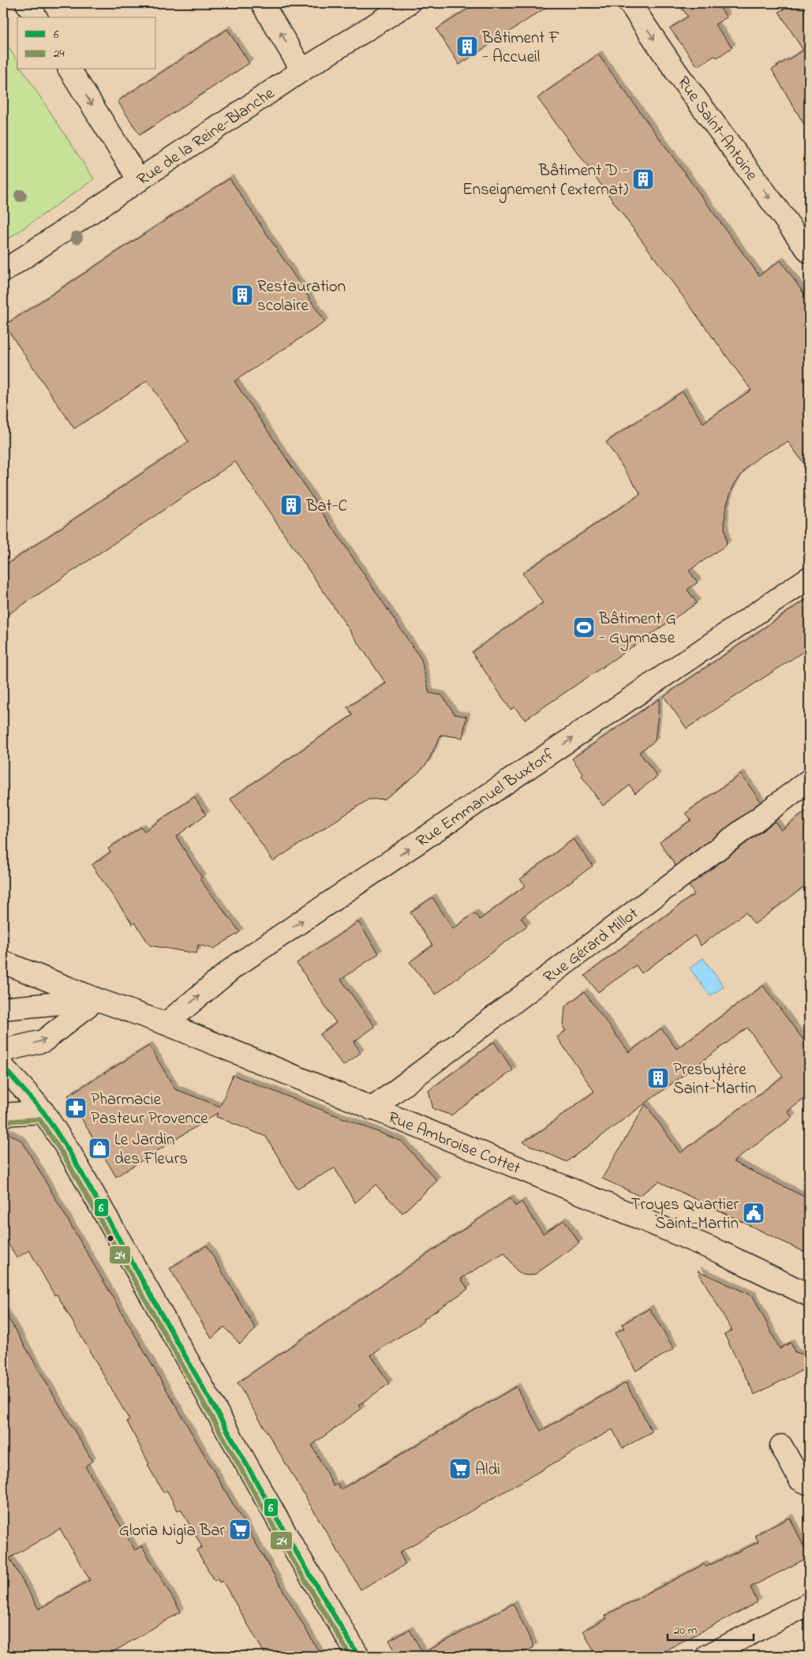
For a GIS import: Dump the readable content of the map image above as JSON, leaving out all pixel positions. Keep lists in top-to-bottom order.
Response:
{
  "streets": {
    "street": [
      "Rue Saint-Antoine",
      "Rue de la Reine-Blanche",
      "Rue Emmanuel Buxtorf",
      "Rue Gérard Millot",
      "Rue Ambroise Cottet"
    ]
  },
  "crossings": [
    ["Rue Emmanuel Buxtorf", "Rue Ambroise Cottet"],
    ["Rue Gérard Millot", "Rue Ambroise Cottet"]
  ],
  "one_way": ["Rue Saint-Antoine", "Rue Emmanuel Buxtorf"],
  "places": {
    "building": [
      "Bâtiment F - Accueil",
      "Bâtiment D - Enseignement (externat)",
      "Restauration scolaire",
      "Bat-C",
      "Presbytère Saint-Martin"
    ],
    "sports": ["Bâtiment G - Gymnase"],
    "pharmacy": ["Pharmacie Pasteur Provence"],
    "shop": ["Le Jardin des Fleurs"],
    "public building": ["Troyes Quartier Saint-Martin"],
    "supermarket": ["Aldi", "Gloria Nigia Bar"]
  },
  "lines": ["transit line 6", "transit line 24"],
  "legend": ["6", "24"],
  "scale_bar": "20 m"
}
